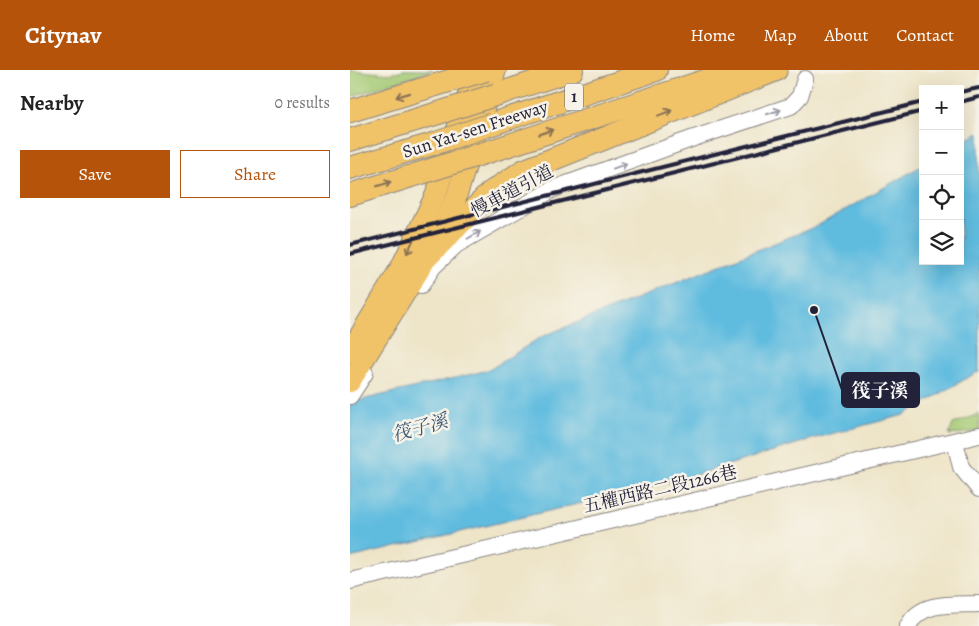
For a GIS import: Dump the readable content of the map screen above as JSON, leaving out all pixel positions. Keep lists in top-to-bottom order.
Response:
{
  "streets": {
    "highway": ["1", "Sun Yat-sen Freeway"],
    "lane": ["慢車道引道", "五權西路二段1266巷"]
  },
  "one_way": ["慢車道引道"],
  "water": ["筏子溪"],
  "places": ["筏子溪"],
  "page": {
    "header": "Citynav",
    "nav": [
      "Home",
      "Map",
      "About",
      "Contact"
    ],
    "heading": ["Nearby", "0 results"],
    "map_buttons": ["+", "−"],
    "buttons": ["Save", "Share"]
  }
}
